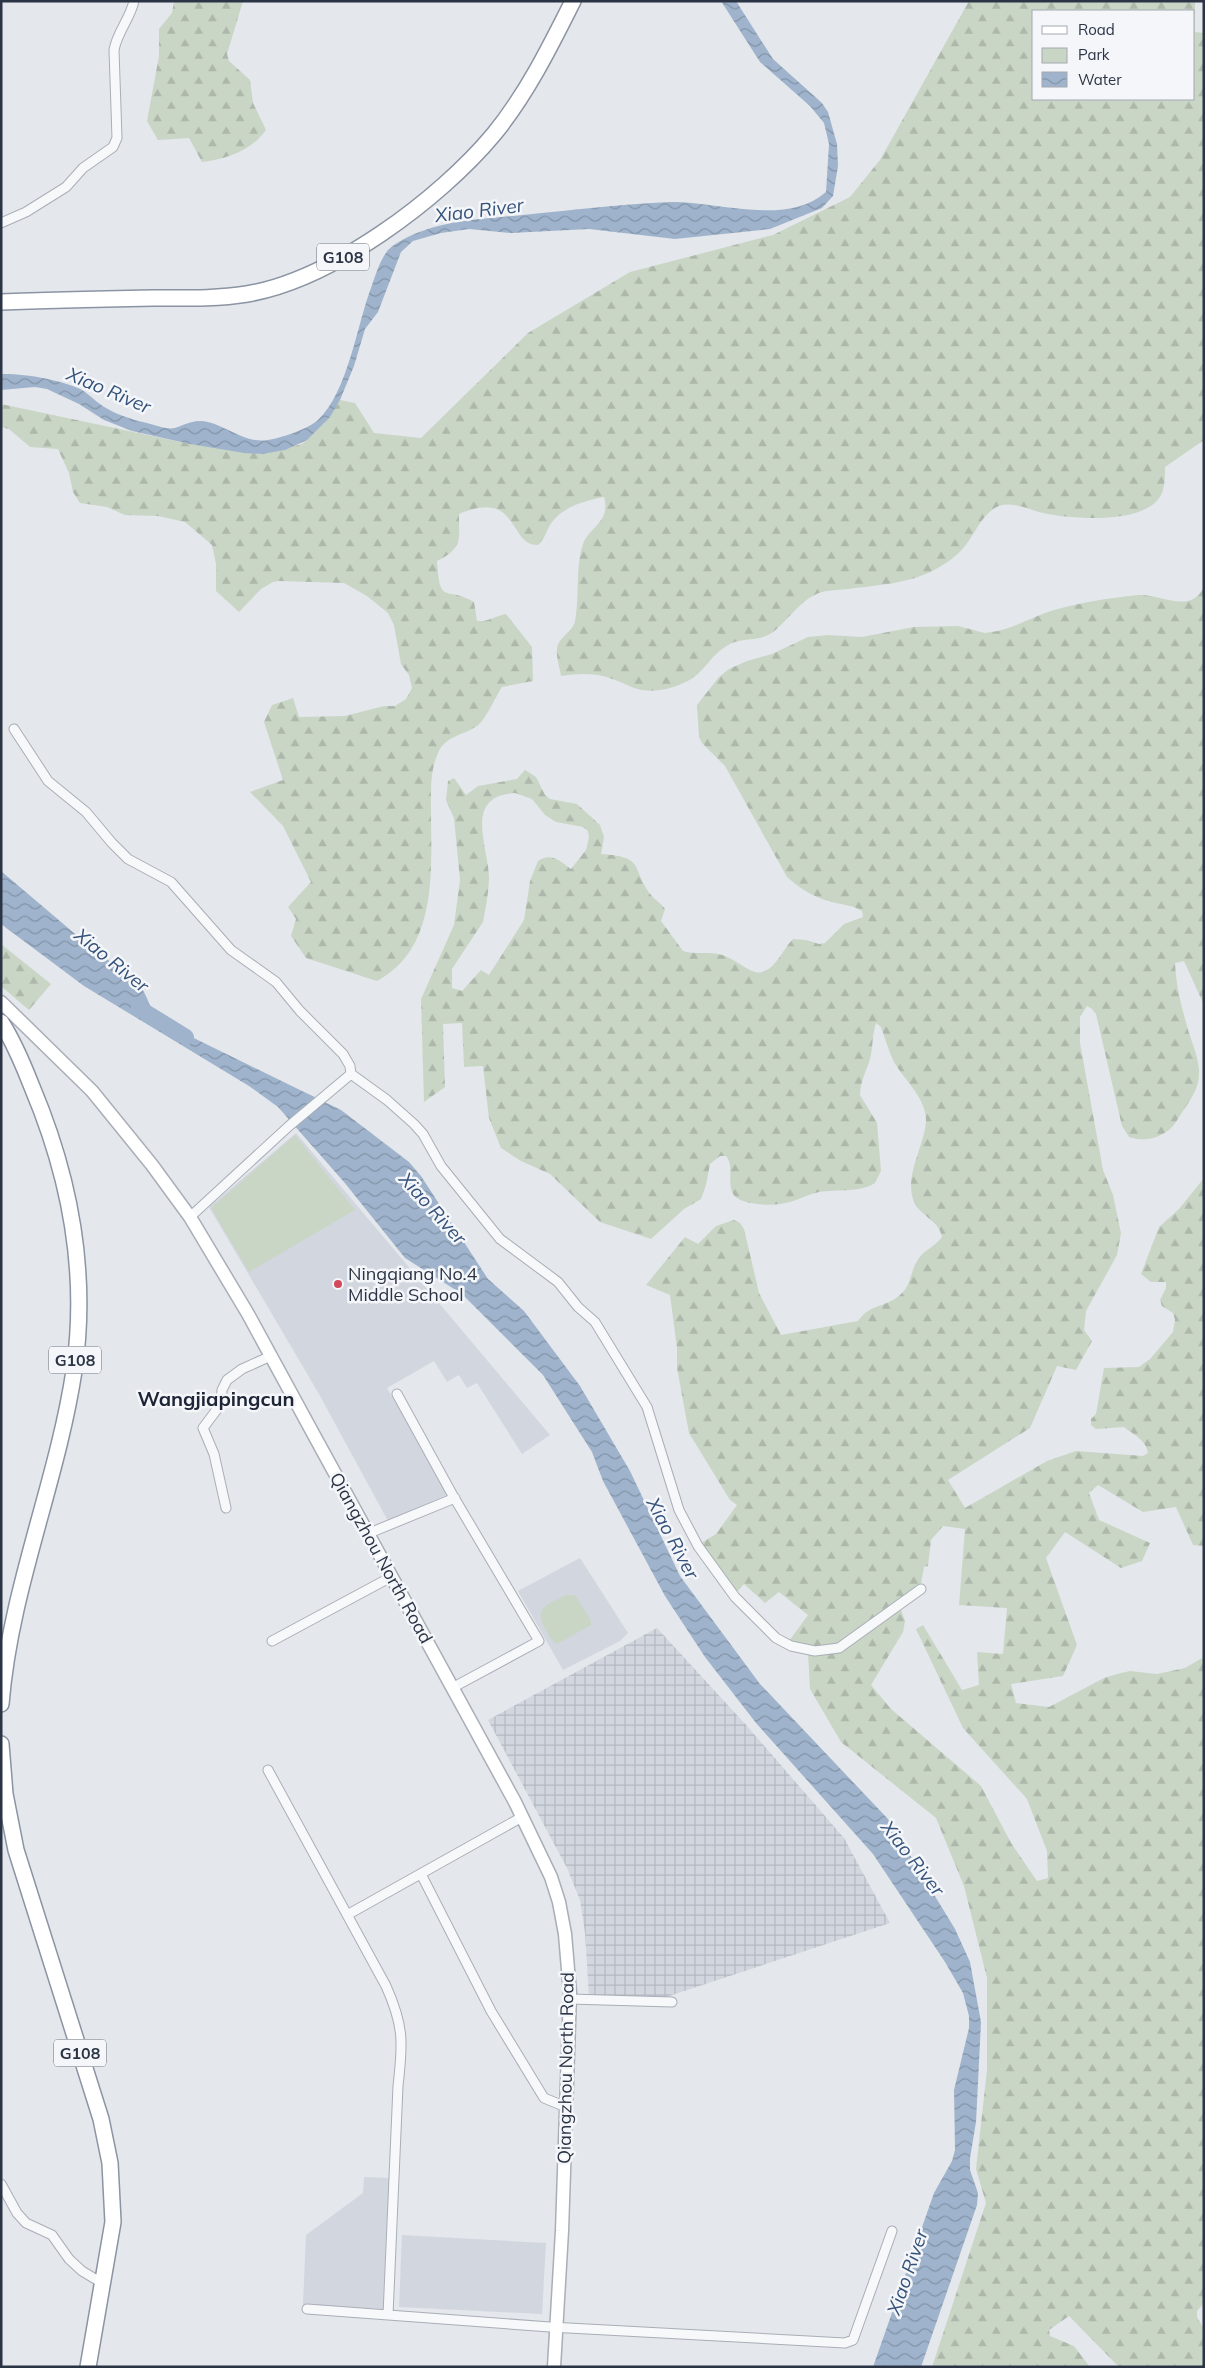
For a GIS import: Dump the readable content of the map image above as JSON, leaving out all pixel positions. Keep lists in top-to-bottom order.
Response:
{
  "streets": {
    "highway": ["G108"],
    "main road": ["Qiangzhou North Road"]
  },
  "districts": ["Wangjiapingcun"],
  "water": ["Xiao River"],
  "places": ["Ningqiang No.4 Middle School"],
  "legend": ["Road", "Park", "Water"]
}
